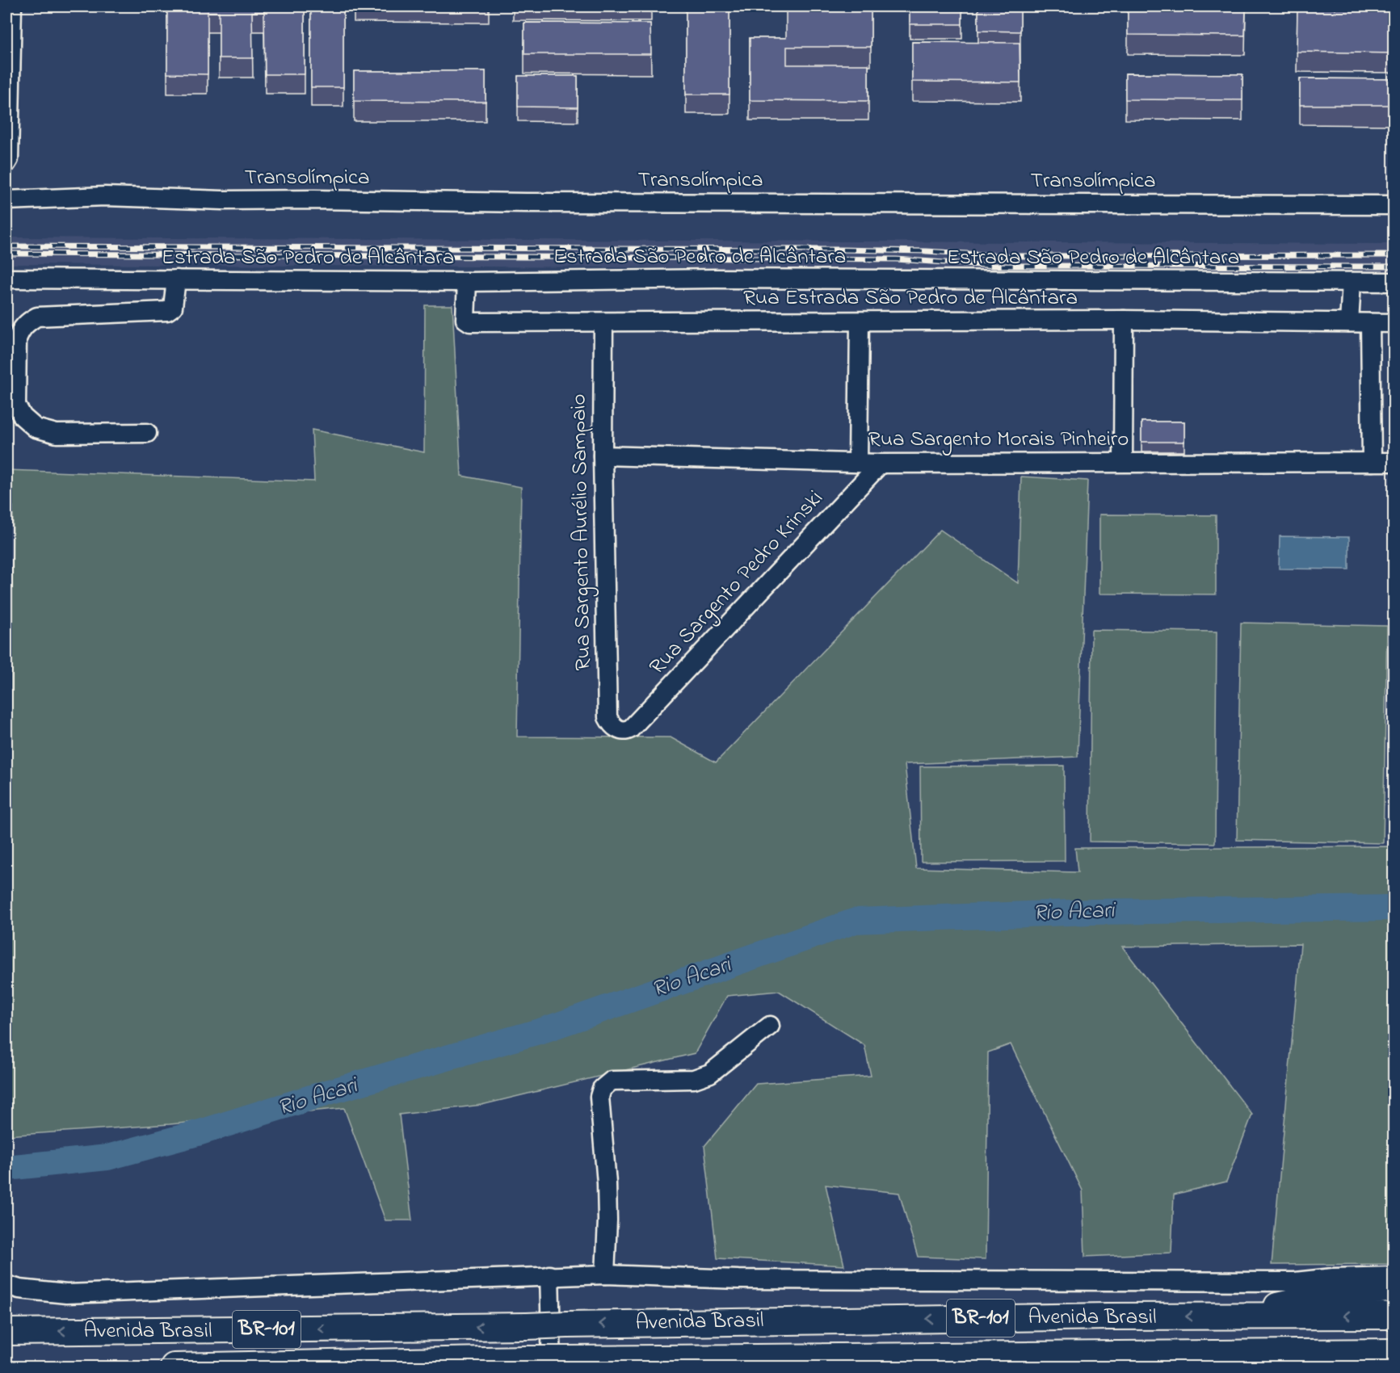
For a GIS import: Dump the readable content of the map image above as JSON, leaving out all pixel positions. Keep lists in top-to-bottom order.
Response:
{
  "streets": {
    "highway": ["Avenida Brasil", "BR-101"],
    "street": [
      "Transolímpica",
      "Estrada São Pedro de Alcântara",
      "Rua Estrada São Pedro de Alcântara",
      "Rua Sargento Morais Pinheiro",
      "Rua Sargento Aurélio Sampaio",
      "Rua Sargento Pedro Krinski"
    ]
  },
  "crossings": [
    ["Estrada São Pedro de Alcântara", "Rua Estrada São Pedro de Alcântara"],
    ["Rua Estrada São Pedro de Alcântara", "Rua Sargento Aurélio Sampaio"],
    ["Rua Sargento Morais Pinheiro", "Rua Sargento Aurélio Sampaio"],
    ["Rua Sargento Morais Pinheiro", "Rua Sargento Pedro Krinski"],
    ["Rua Sargento Aurélio Sampaio", "Rua Sargento Pedro Krinski"]
  ],
  "water": ["Rio Acari"]
}
